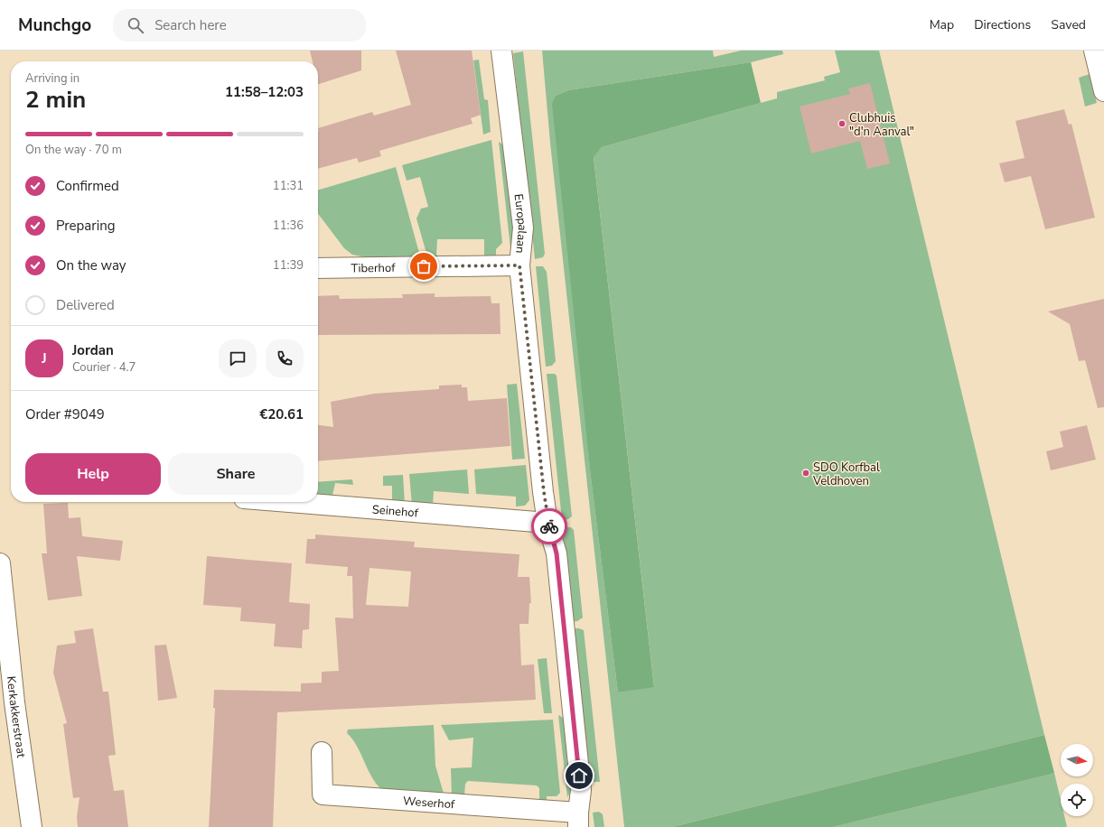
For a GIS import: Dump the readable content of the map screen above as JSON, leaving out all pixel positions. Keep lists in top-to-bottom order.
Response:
{
  "streets": {
    "street": [
      "Europalaan",
      "Tiberhof",
      "Seinehof",
      "Kerkakkerstraat",
      "Weserhof"
    ]
  },
  "crossings": [
    ["Europalaan", "Tiberhof"],
    ["Europalaan", "Seinehof"],
    ["Europalaan", "Weserhof"]
  ],
  "places": ["Clubhuis \"d'n Aanval\"", "SDO Korfbal Veldhoven"],
  "north": "right",
  "page": {
    "header": "Munchgo",
    "search": "Search here",
    "nav": ["Map", "Directions", "Saved"],
    "heading": ["2 min", "Arriving in", "11:58–12:03"],
    "panel": [
      "Jordan",
      "Courier · 4.7",
      "Order #9049",
      "€20.61"
    ],
    "bar": "On the way · 70 m",
    "list": [
      ["Confirmed", "11:31"],
      ["Preparing", "11:36"],
      ["On the way", "11:39"],
      "Delivered"
    ],
    "round": "J",
    "buttons": ["Help", "Share"]
  }
}
